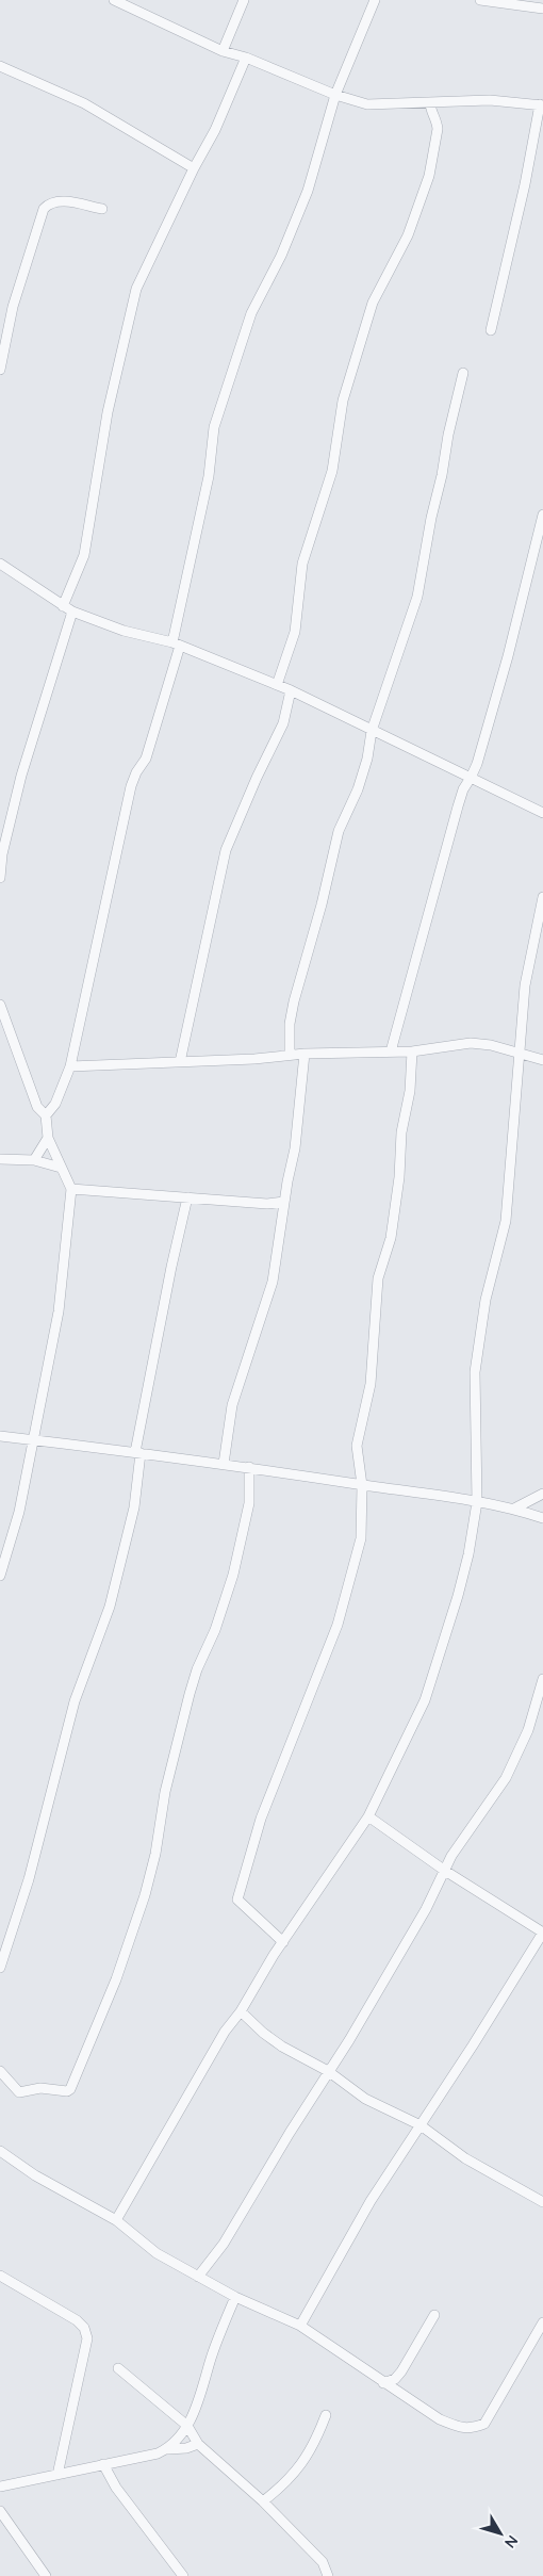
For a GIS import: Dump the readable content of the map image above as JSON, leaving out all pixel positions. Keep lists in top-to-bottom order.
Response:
{
  "north": "bottom right"
}
